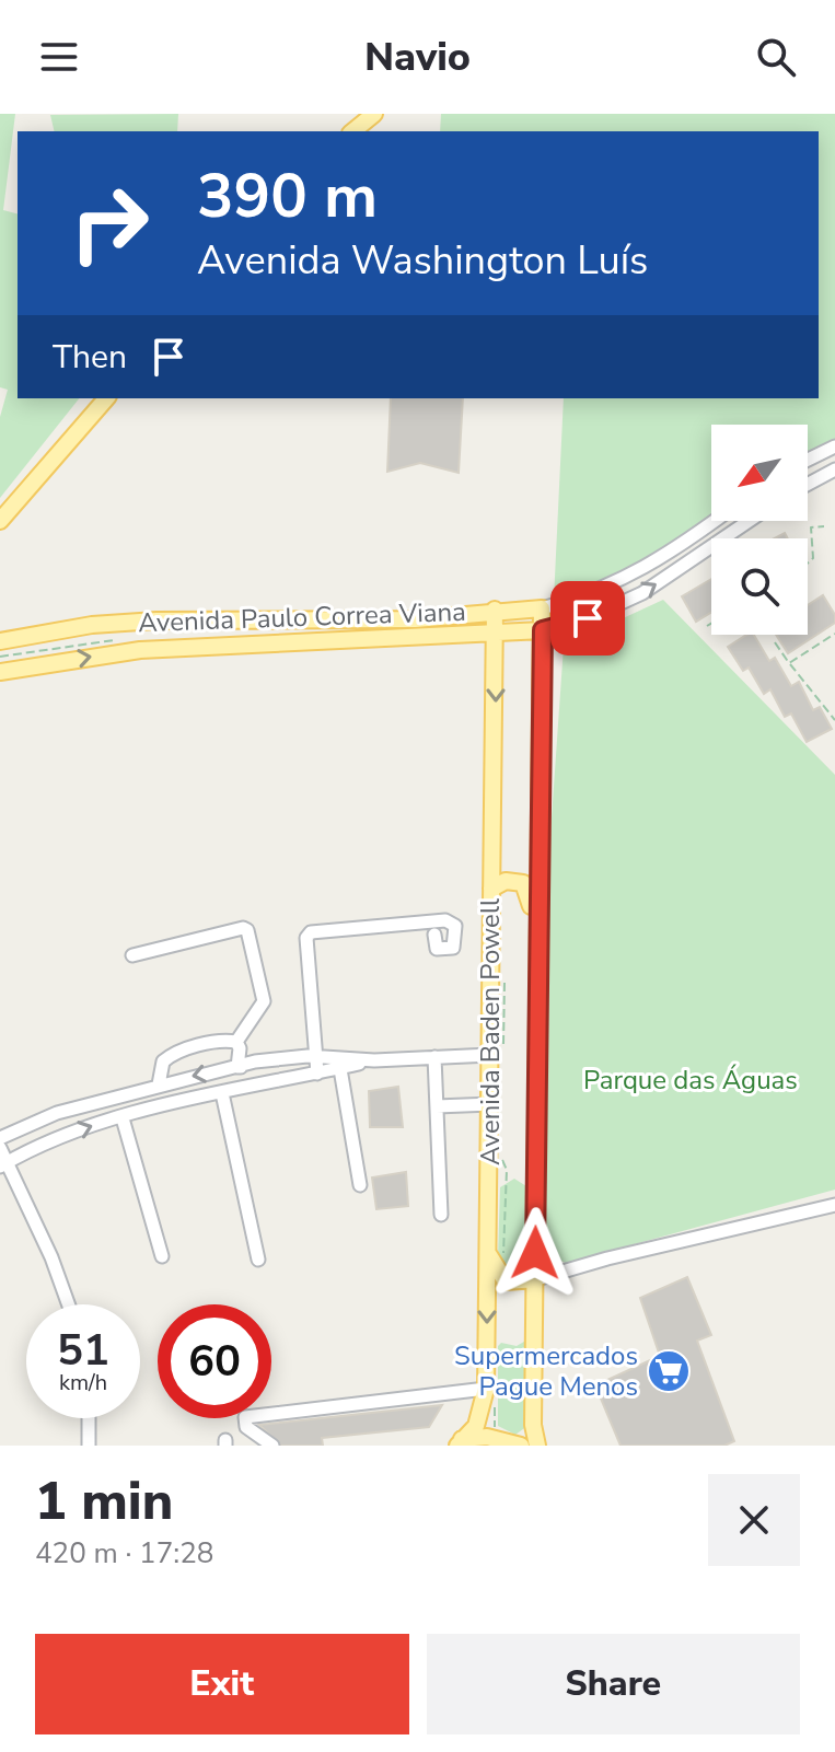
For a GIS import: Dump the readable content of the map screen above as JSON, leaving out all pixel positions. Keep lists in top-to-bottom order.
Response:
{
  "streets": {
    "main road": ["Avenida Paulo Correa Viana", "Avenida Baden Powell"]
  },
  "crossings": [
    ["Avenida Paulo Correa Viana", "Avenida Baden Powell"]
  ],
  "parks": ["Parque das Águas"],
  "places": {
    "supermarket": ["Supermercados Pague Menos"]
  },
  "north": "bottom left",
  "page": {
    "header": "Navio",
    "turn": ["390 m", "Avenida Washington Luís"],
    "then": "Then",
    "speed": "51 km/h",
    "limit": "60",
    "heading": ["1 min", "420 m · 17:28"],
    "buttons": ["Exit", "Share"]
  }
}
